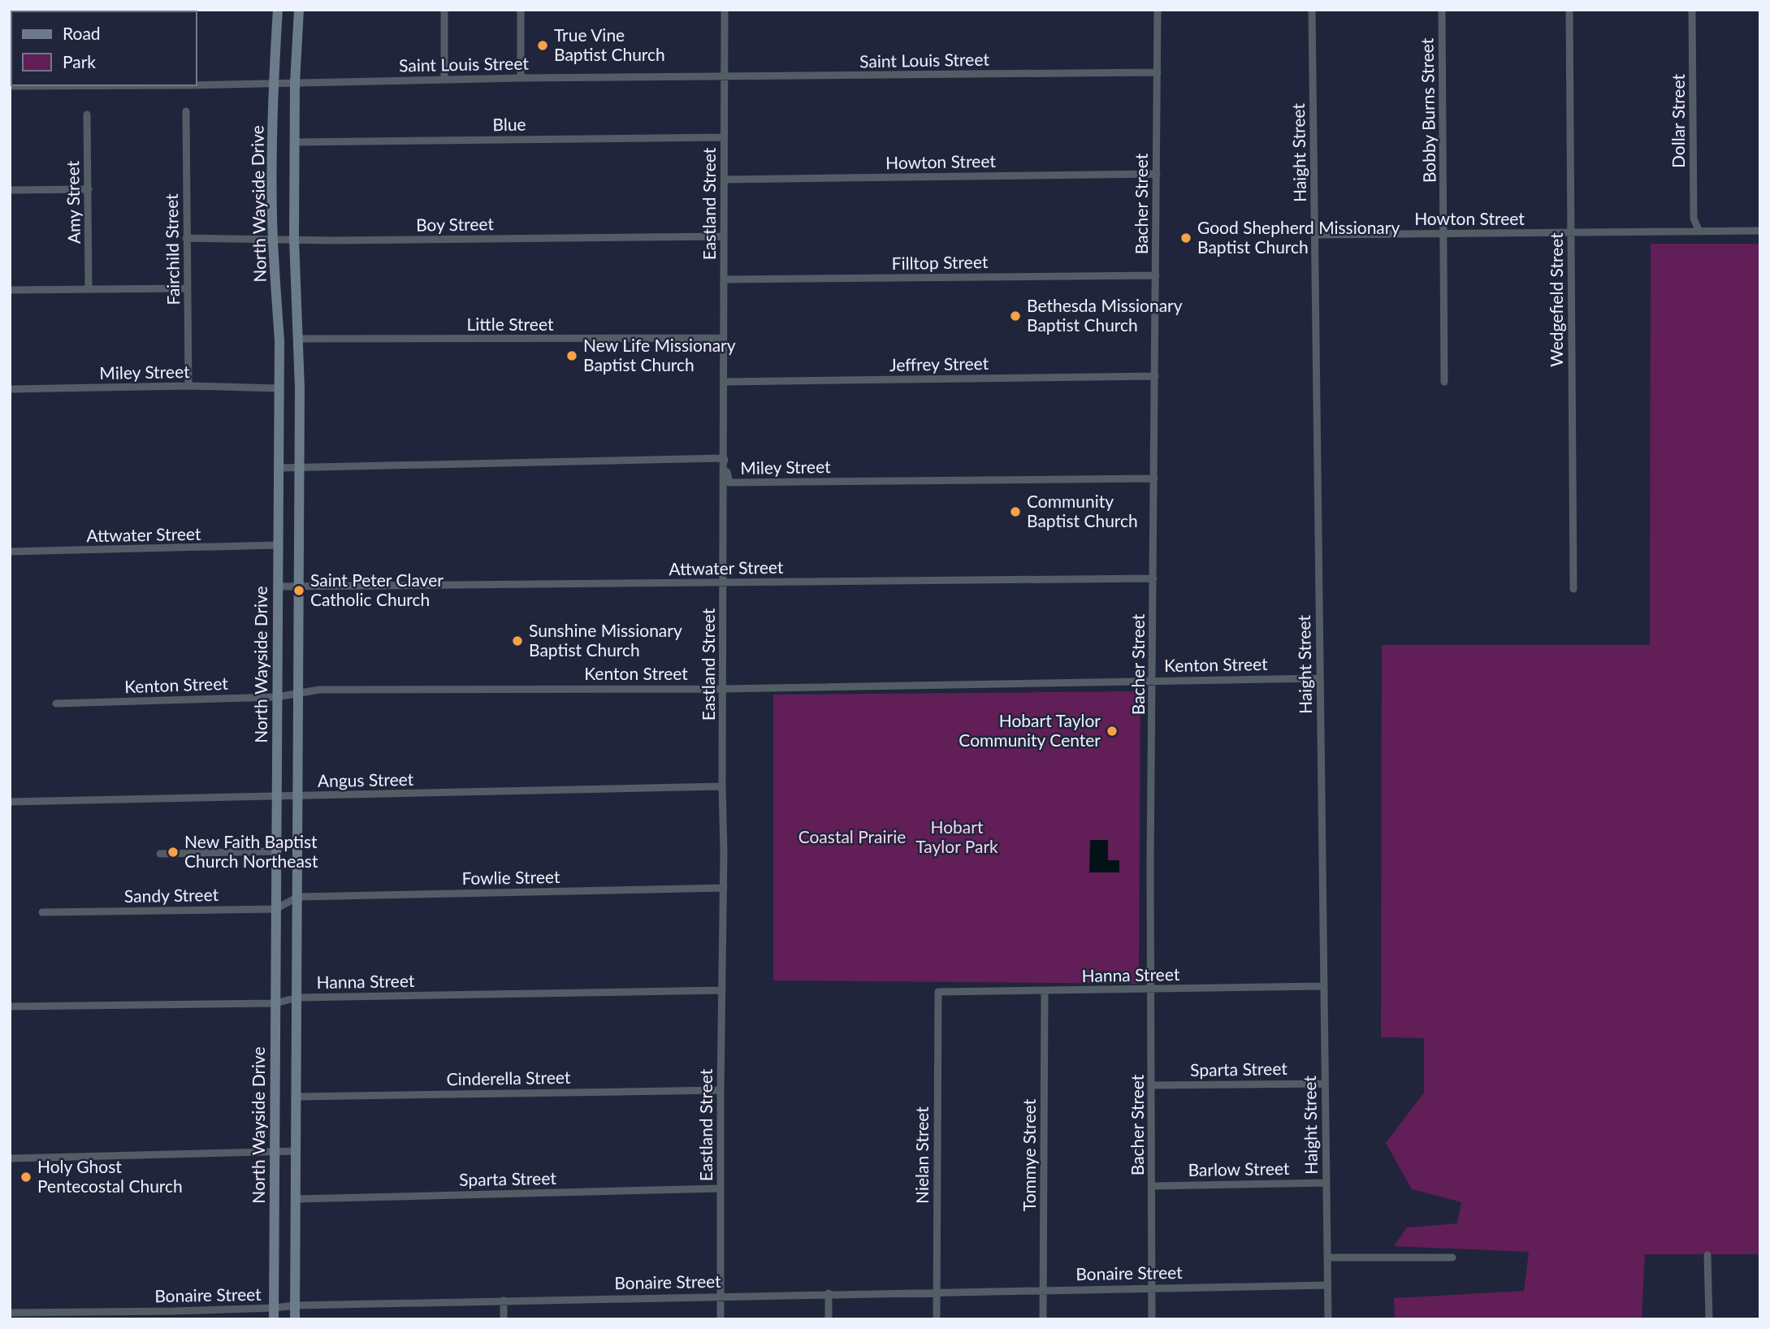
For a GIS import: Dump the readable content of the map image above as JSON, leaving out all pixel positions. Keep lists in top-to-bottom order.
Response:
{
  "streets": {
    "main road": ["North Wayside Drive"],
    "street": [
      "Saint Louis Street",
      "Bobby Burns Street",
      "Dollar Street",
      "Blue",
      "Haight Street",
      "Howton Street",
      "Amy Street",
      "Eastland Street",
      "Bacher Street",
      "Boy Street",
      "Fairchild Street",
      "Filltop Street",
      "Wedgefield Street",
      "Little Street",
      "Jeffrey Street",
      "Miley Street",
      "Attwater Street",
      "Kenton Street",
      "Angus Street",
      "Fowlie Street",
      "Sandy Street",
      "Hanna Street",
      "Sparta Street",
      "Cinderella Street",
      "Nielan Street",
      "Tommye Street",
      "Barlow Street",
      "Bonaire Street"
    ]
  },
  "crossings": [
    ["Saint Louis Street", "North Wayside Drive"],
    ["Saint Louis Street", "Eastland Street"],
    ["Saint Louis Street", "Bacher Street"],
    ["Bobby Burns Street", "Howton Street"],
    ["Dollar Street", "Howton Street"],
    ["Blue", "North Wayside Drive"],
    ["Blue", "Eastland Street"],
    ["Haight Street", "Howton Street"],
    ["Haight Street", "Kenton Street"],
    ["Haight Street", "Hanna Street"],
    ["Haight Street", "Sparta Street"],
    ["Haight Street", "Barlow Street"],
    ["Haight Street", "Bonaire Street"],
    ["Howton Street", "Eastland Street"],
    ["Howton Street", "Bacher Street"],
    ["Howton Street", "Wedgefield Street"],
    ["North Wayside Drive", "Boy Street"],
    ["North Wayside Drive", "Little Street"],
    ["North Wayside Drive", "Miley Street"],
    ["North Wayside Drive", "Attwater Street"],
    ["North Wayside Drive", "Kenton Street"],
    ["North Wayside Drive", "Angus Street"],
    ["North Wayside Drive", "Fowlie Street"],
    ["North Wayside Drive", "Sandy Street"],
    ["North Wayside Drive", "Hanna Street"],
    ["North Wayside Drive", "Sparta Street"],
    ["North Wayside Drive", "Cinderella Street"],
    ["North Wayside Drive", "Bonaire Street"],
    ["Eastland Street", "Boy Street"],
    ["Eastland Street", "Filltop Street"],
    ["Eastland Street", "Little Street"],
    ["Eastland Street", "Jeffrey Street"],
    ["Eastland Street", "Miley Street"],
    ["Eastland Street", "Attwater Street"],
    ["Eastland Street", "Kenton Street"],
    ["Eastland Street", "Angus Street"],
    ["Eastland Street", "Fowlie Street"],
    ["Eastland Street", "Hanna Street"],
    ["Eastland Street", "Sparta Street"],
    ["Eastland Street", "Cinderella Street"],
    ["Eastland Street", "Bonaire Street"],
    ["Bacher Street", "Filltop Street"],
    ["Bacher Street", "Jeffrey Street"],
    ["Bacher Street", "Miley Street"],
    ["Bacher Street", "Attwater Street"],
    ["Bacher Street", "Kenton Street"],
    ["Bacher Street", "Hanna Street"],
    ["Bacher Street", "Sparta Street"],
    ["Bacher Street", "Barlow Street"],
    ["Bacher Street", "Bonaire Street"],
    ["Boy Street", "Fairchild Street"],
    ["Fairchild Street", "Miley Street"],
    ["Fowlie Street", "Sandy Street"],
    ["Hanna Street", "Nielan Street"],
    ["Hanna Street", "Tommye Street"],
    ["Nielan Street", "Bonaire Street"],
    ["Tommye Street", "Bonaire Street"]
  ],
  "parks": ["Hobart Taylor Park", "Coastal Prairie"],
  "places": [
    "True Vine Baptist Church",
    "Good Shepherd Missionary Baptist Church",
    "Bethesda Missionary Baptist Church",
    "New Life Missionary Baptist Church",
    "Community Baptist Church",
    "Saint Peter Claver Catholic Church",
    "Sunshine Missionary Baptist Church",
    "Hobart Taylor Community Center",
    "New Faith Baptist Church Northeast",
    "Holy Ghost Pentecostal Church"
  ],
  "legend": ["Road", "Park"]
}
